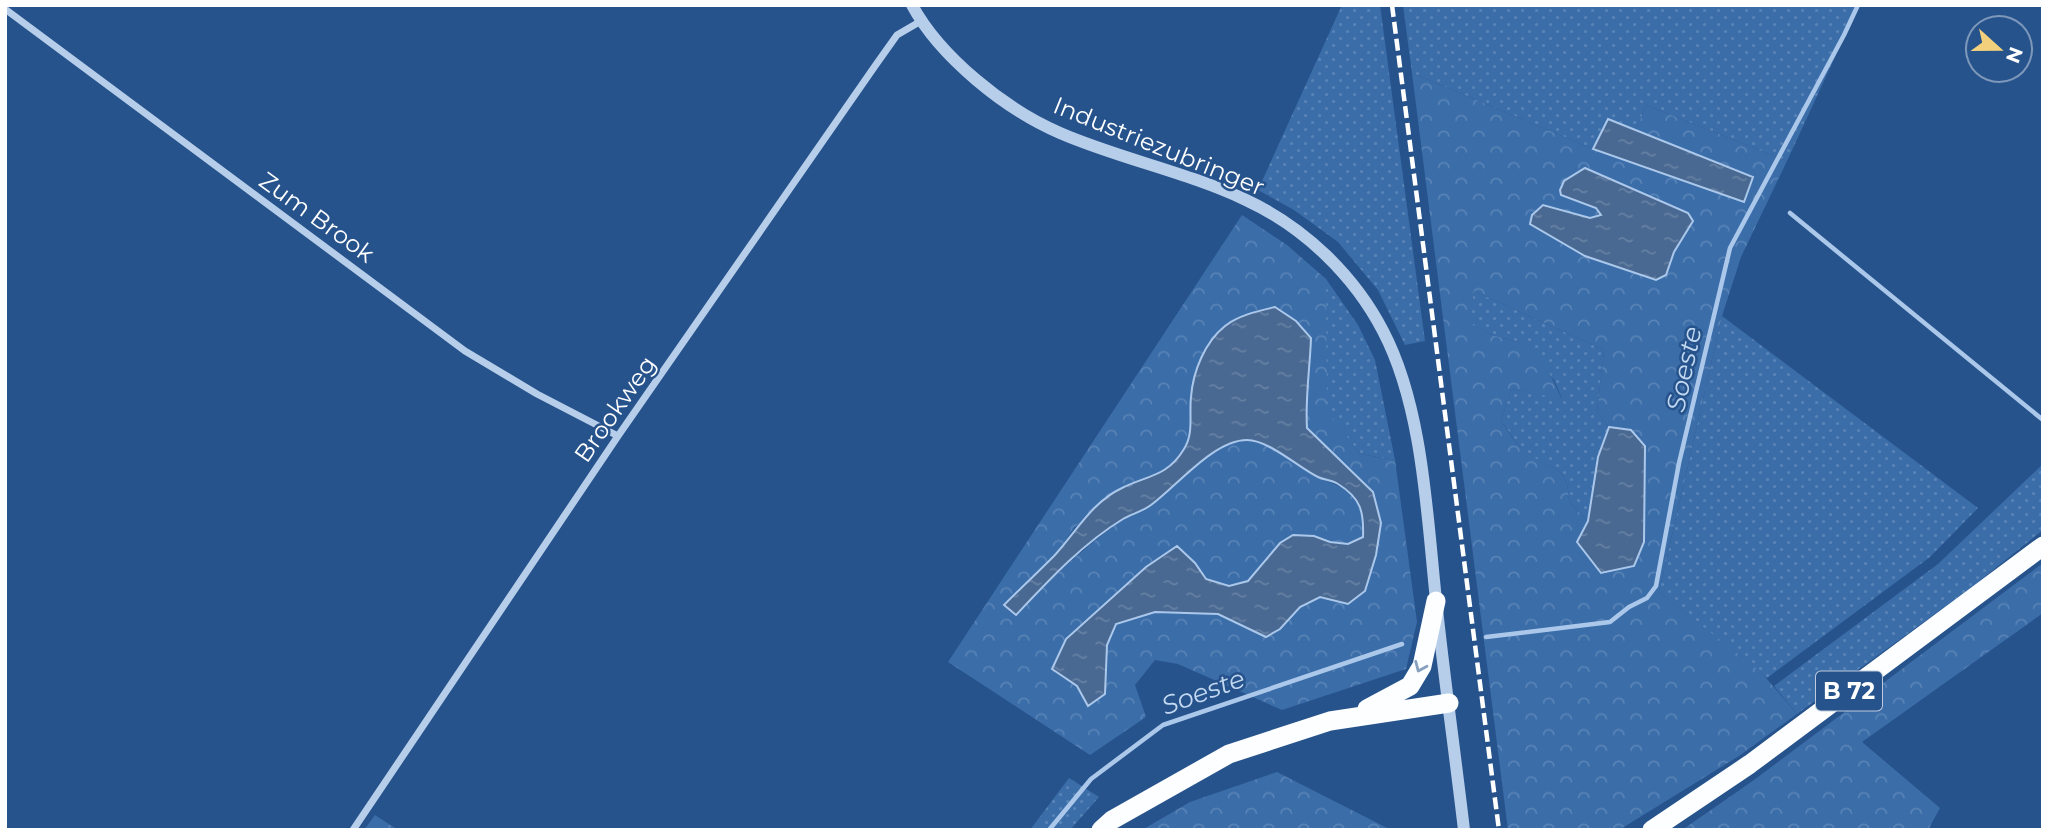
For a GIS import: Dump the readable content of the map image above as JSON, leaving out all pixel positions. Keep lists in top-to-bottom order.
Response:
{
  "streets": {
    "highway": ["B 72"],
    "street": ["Industriezubringer", "Zum Brook", "Brookweg"]
  },
  "crossings": [
    ["Industriezubringer", "Brookweg"],
    ["Zum Brook", "Brookweg"]
  ],
  "water": ["Soeste"],
  "north": "right"
}
